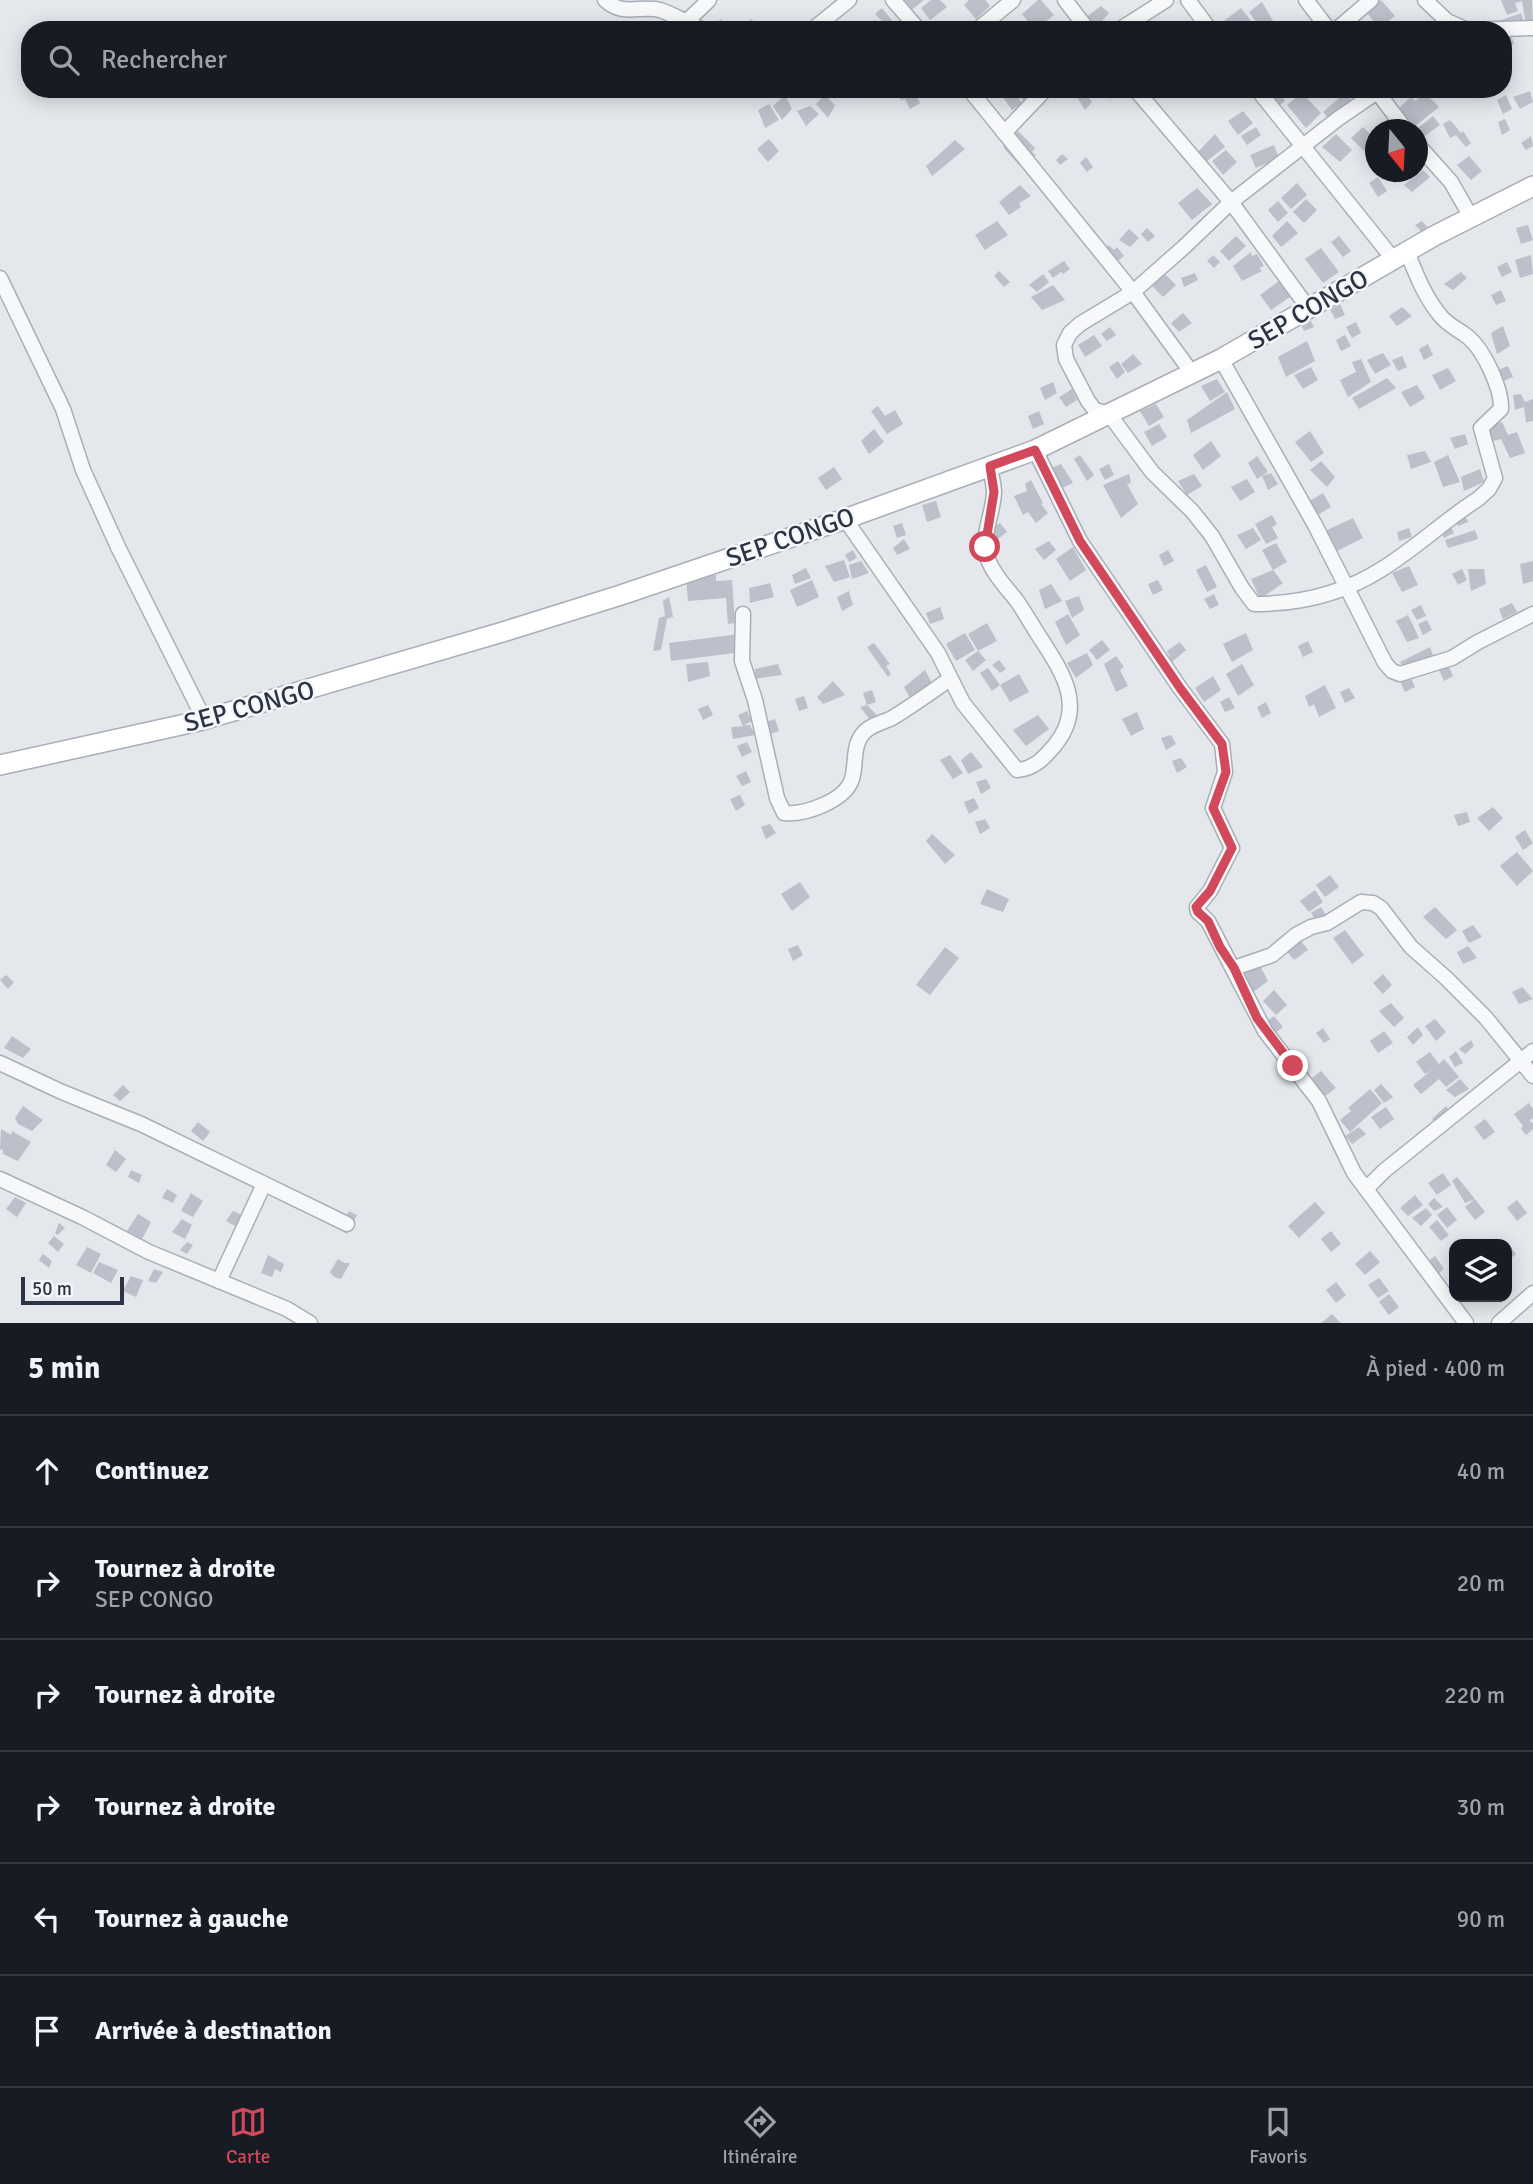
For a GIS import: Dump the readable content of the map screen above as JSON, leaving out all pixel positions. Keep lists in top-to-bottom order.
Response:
{
  "streets": {
    "street": ["SEP CONGO"]
  },
  "scale_bar": "50 m",
  "north": "bottom",
  "page": {
    "search": "Rechercher",
    "scale": "50 m",
    "heading": ["5 min", "À pied · 400 m"],
    "list": [
      ["Continuez", "40 m"],
      ["Tournez à droite", "SEP CONGO", "20 m"],
      ["Tournez à droite", "220 m"],
      ["Tournez à droite", "30 m"],
      ["Tournez à gauche", "90 m"],
      "Arrivée à destination"
    ],
    "nav": ["Carte", "Itinéraire", "Favoris"]
  }
}
